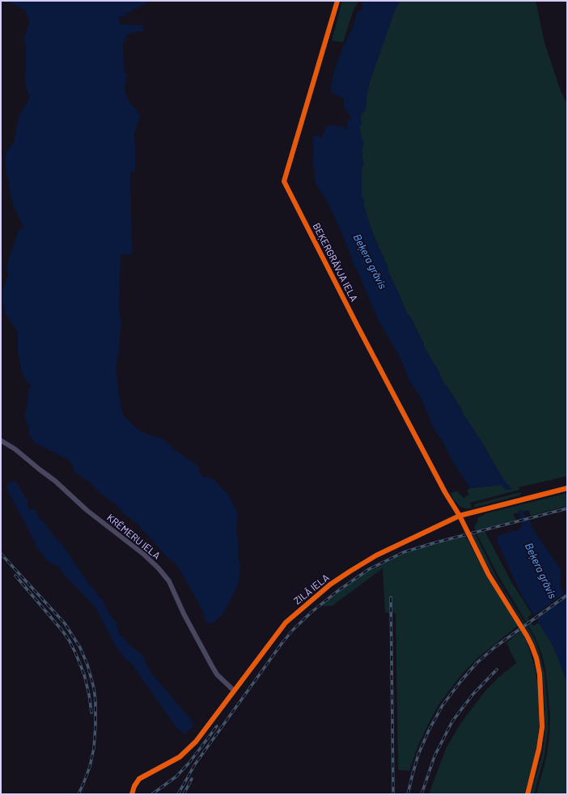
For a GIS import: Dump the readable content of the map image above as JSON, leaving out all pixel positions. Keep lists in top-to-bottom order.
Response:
{
  "streets": {
    "street": ["BEĶERGRĀVJA IELA", "KRĒMERU IELA", "ZILĀ IELA"]
  },
  "crossings": [
    ["BEĶERGRĀVJA IELA", "ZILĀ IELA"],
    ["KRĒMERU IELA", "ZILĀ IELA"]
  ],
  "water": ["Beķera grāvis"]
}
